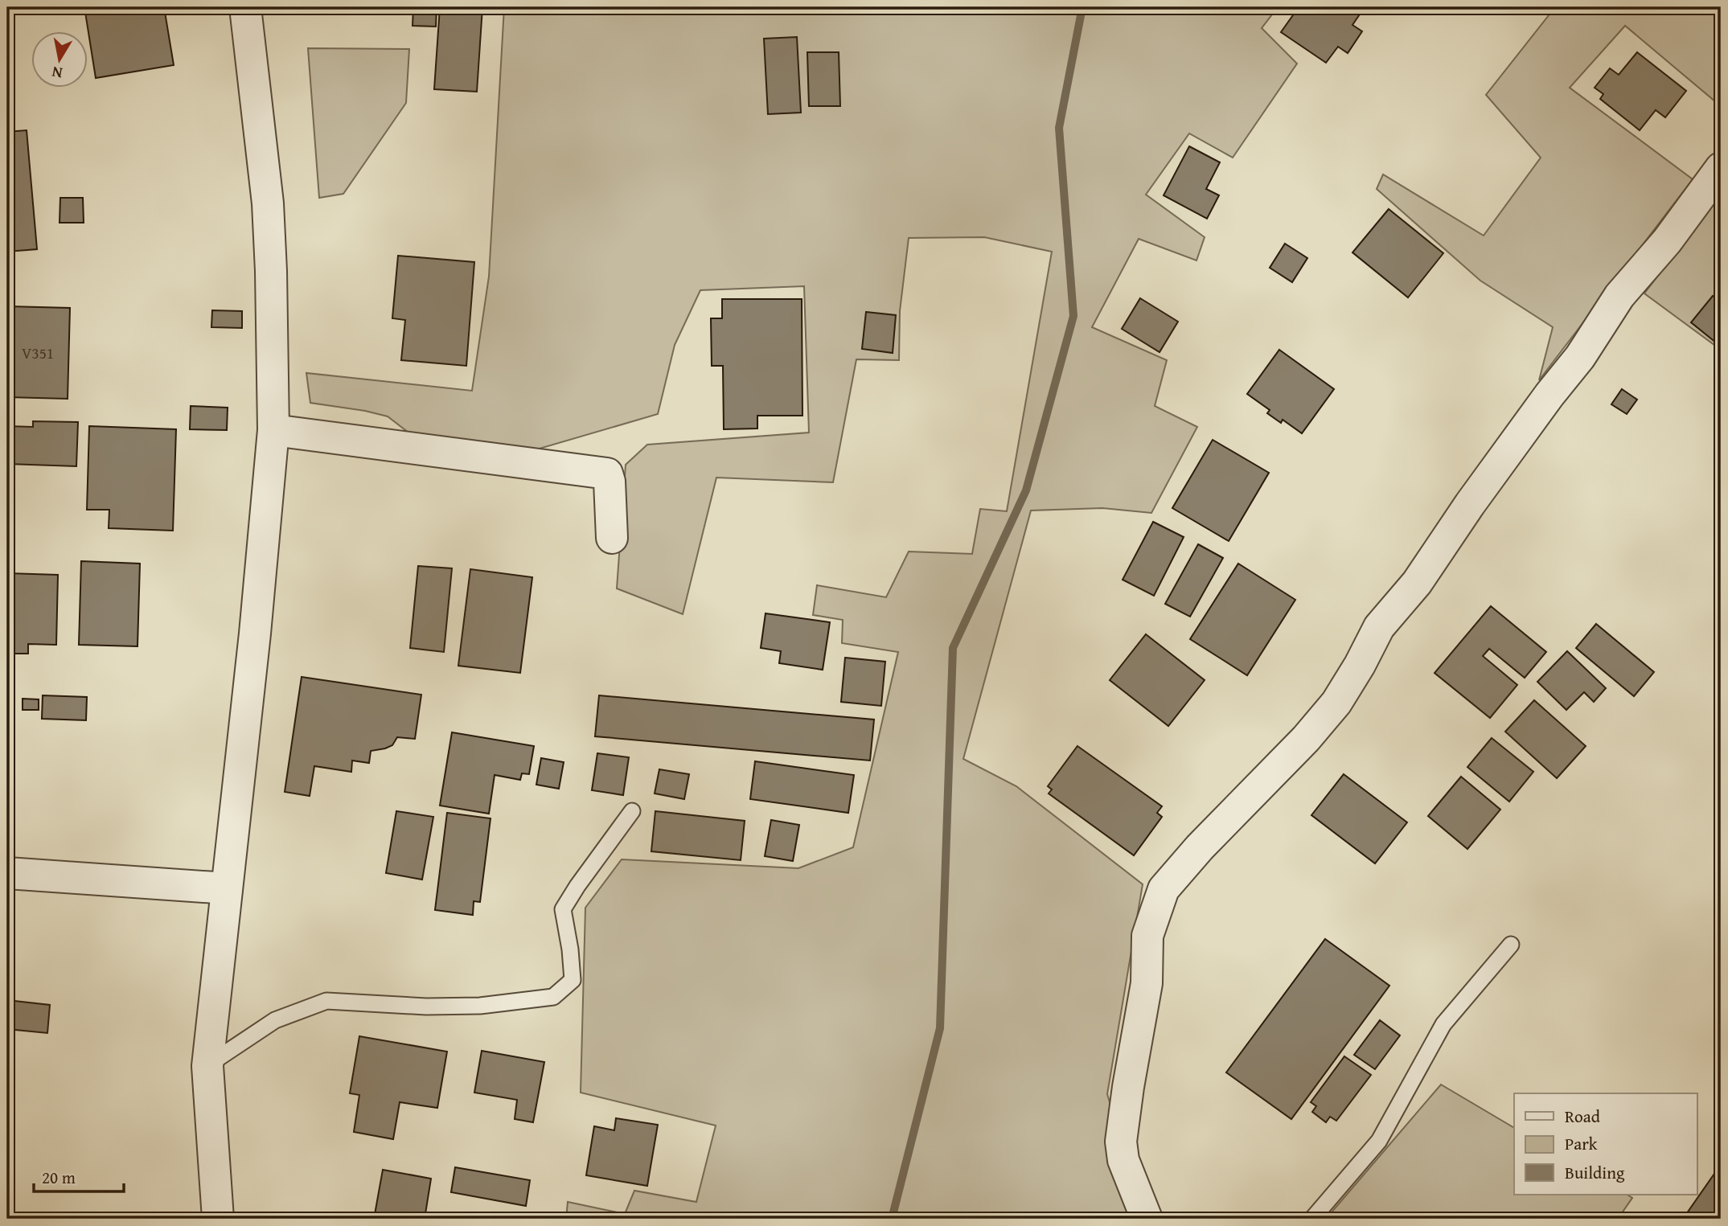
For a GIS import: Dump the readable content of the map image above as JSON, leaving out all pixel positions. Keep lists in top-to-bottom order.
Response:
{
  "house_numbers": ["V351"],
  "legend": ["Road", "Park", "Building"],
  "scale_bar": "20 m",
  "north": "bottom"
}
